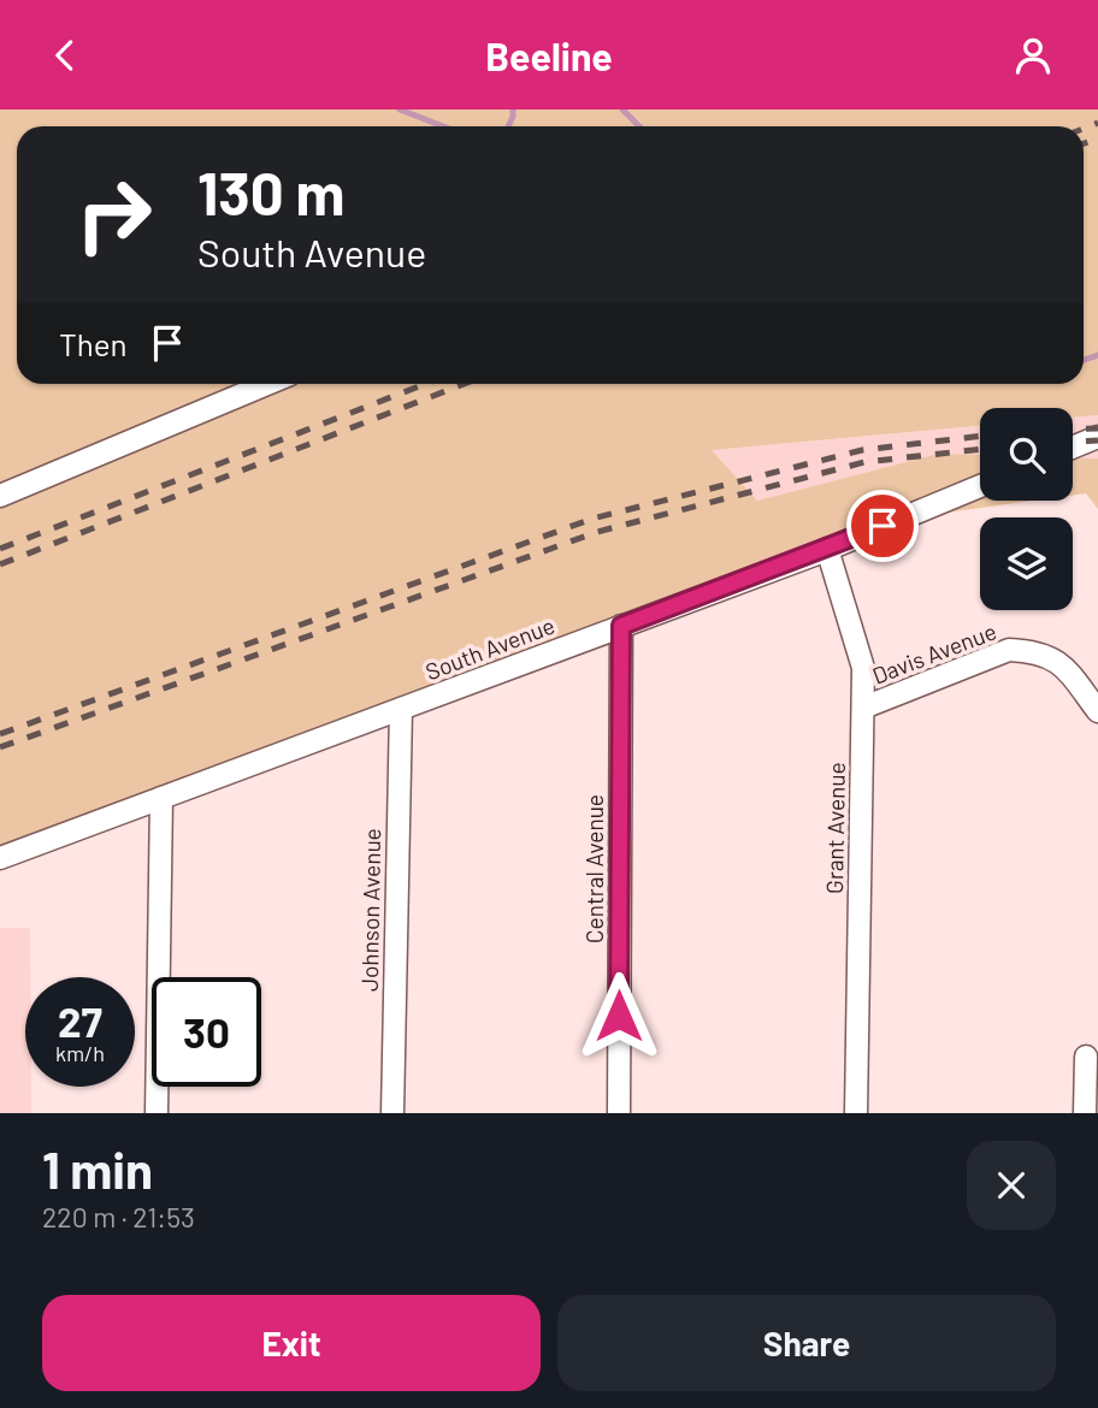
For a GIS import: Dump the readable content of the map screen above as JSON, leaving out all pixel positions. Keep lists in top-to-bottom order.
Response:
{
  "streets": {
    "street": [
      "South Avenue",
      "Davis Avenue",
      "Grant Avenue",
      "Central Avenue",
      "Johnson Avenue"
    ]
  },
  "crossings": [
    ["South Avenue", "Grant Avenue"],
    ["South Avenue", "Central Avenue"],
    ["South Avenue", "Johnson Avenue"],
    ["Davis Avenue", "Grant Avenue"]
  ],
  "page": {
    "header": "Beeline",
    "turn": ["130 m", "South Avenue"],
    "then": "Then",
    "speed": "27 km/h",
    "limit": "30",
    "heading": ["1 min", "220 m · 21:53"],
    "buttons": ["Exit", "Share"]
  }
}
